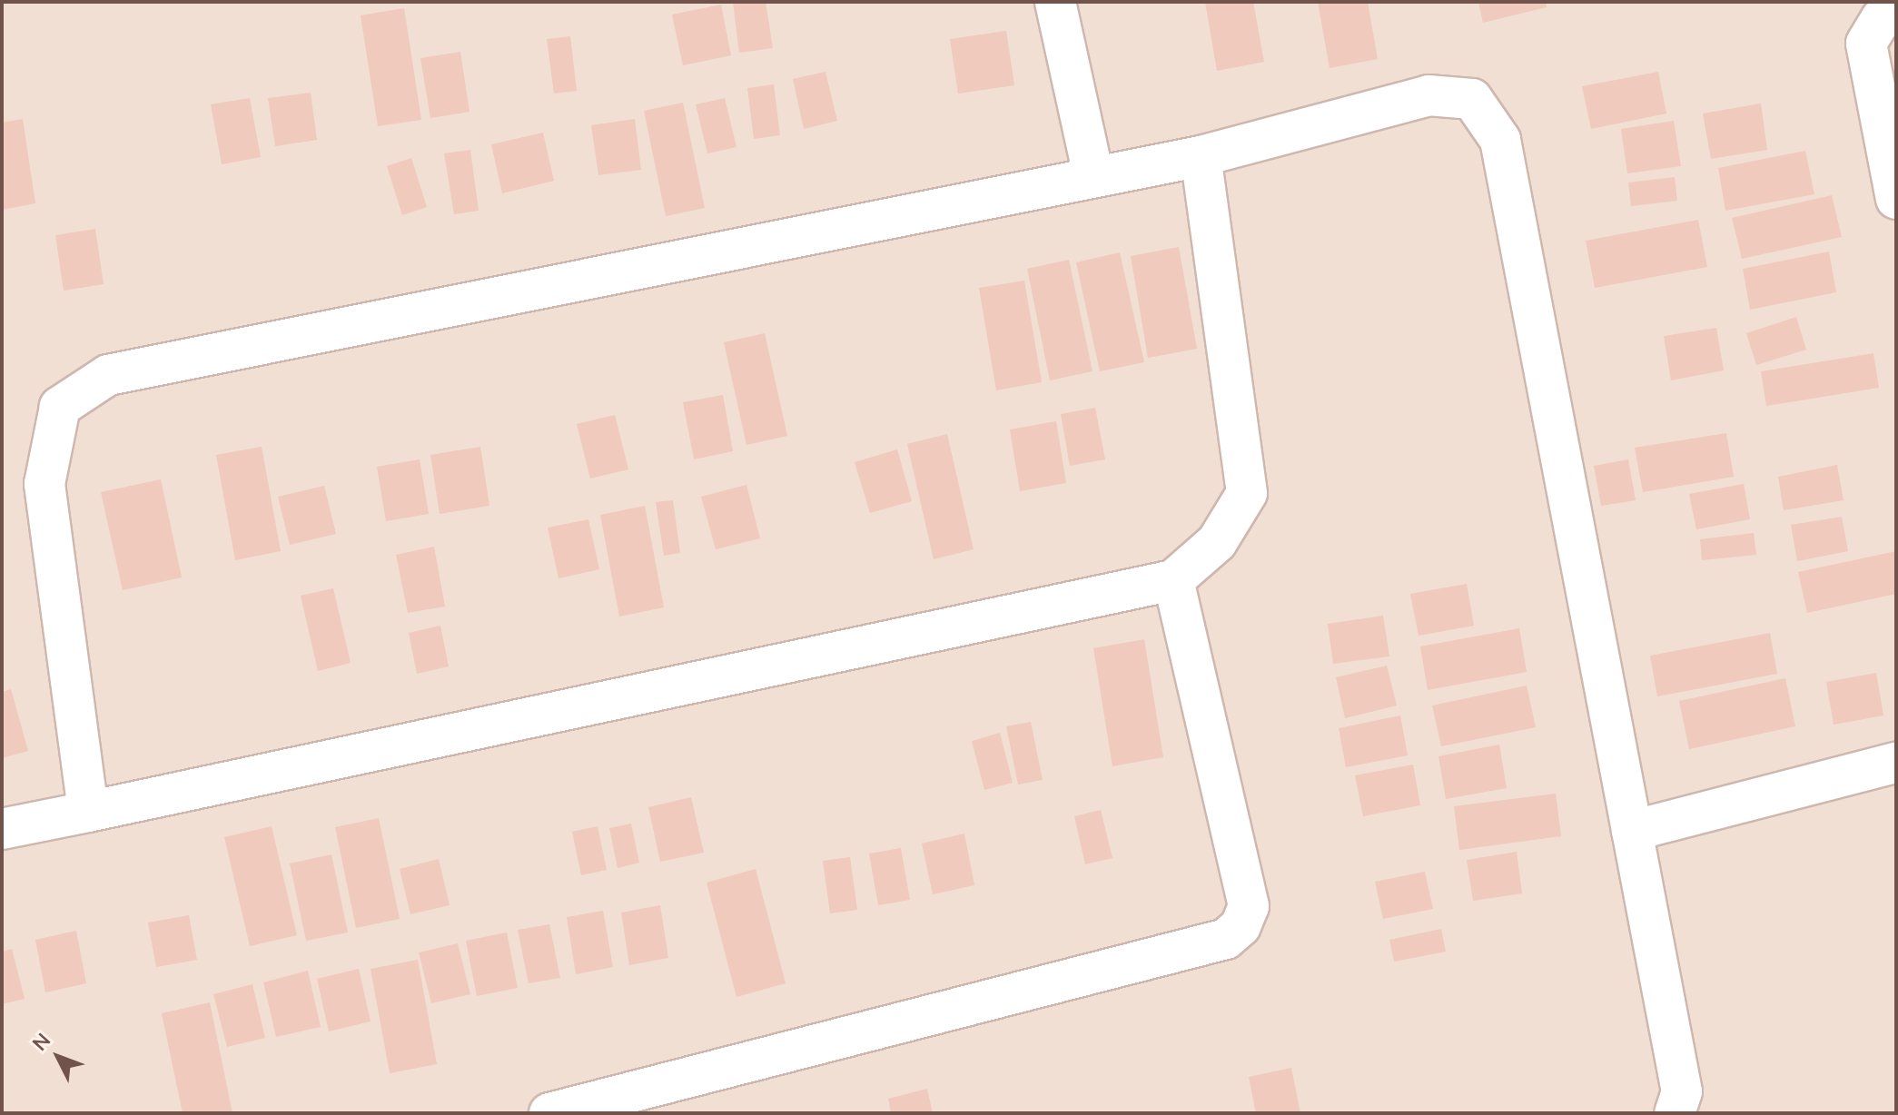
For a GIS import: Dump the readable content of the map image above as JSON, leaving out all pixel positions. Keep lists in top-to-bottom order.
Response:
{
  "north": "top left"
}
